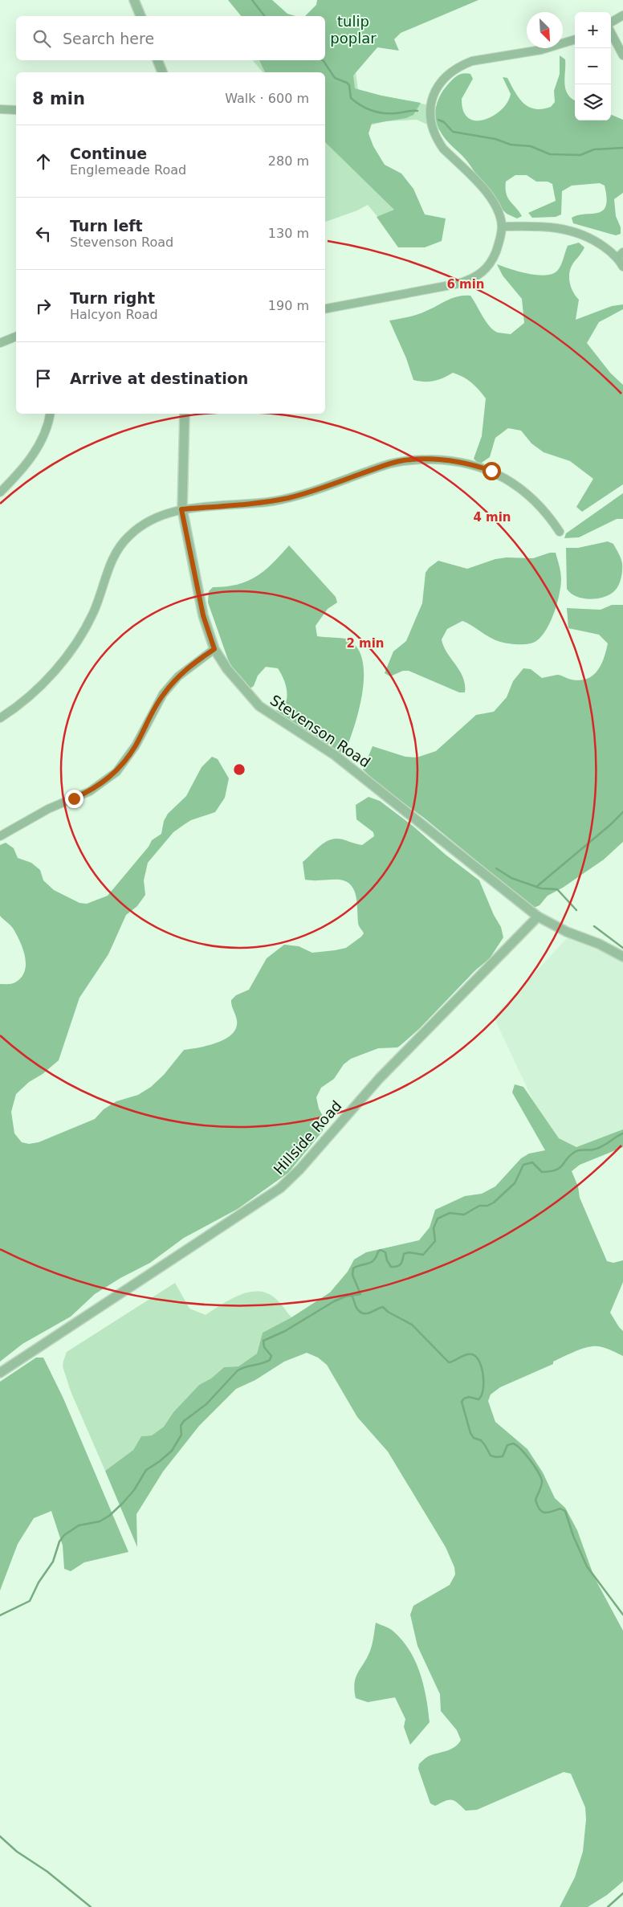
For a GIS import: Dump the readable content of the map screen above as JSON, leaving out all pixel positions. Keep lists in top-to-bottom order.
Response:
{
  "streets": {
    "street": ["Stevenson Road", "Hillside Road"]
  },
  "crossings": [
    ["Stevenson Road", "Hillside Road"]
  ],
  "parks": ["tulip poplar"],
  "north": "bottom right",
  "page": {
    "map_buttons": ["+", "−"],
    "search": "Search here",
    "heading": ["8 min", "Walk · 600 m"],
    "list": [
      ["Continue", "Englemeade Road", "280 m"],
      ["Turn left", "Stevenson Road", "130 m"],
      ["Turn right", "Halcyon Road", "190 m"],
      "Arrive at destination"
    ]
  },
  "rings": ["6 min", "4 min", "2 min"]
}
